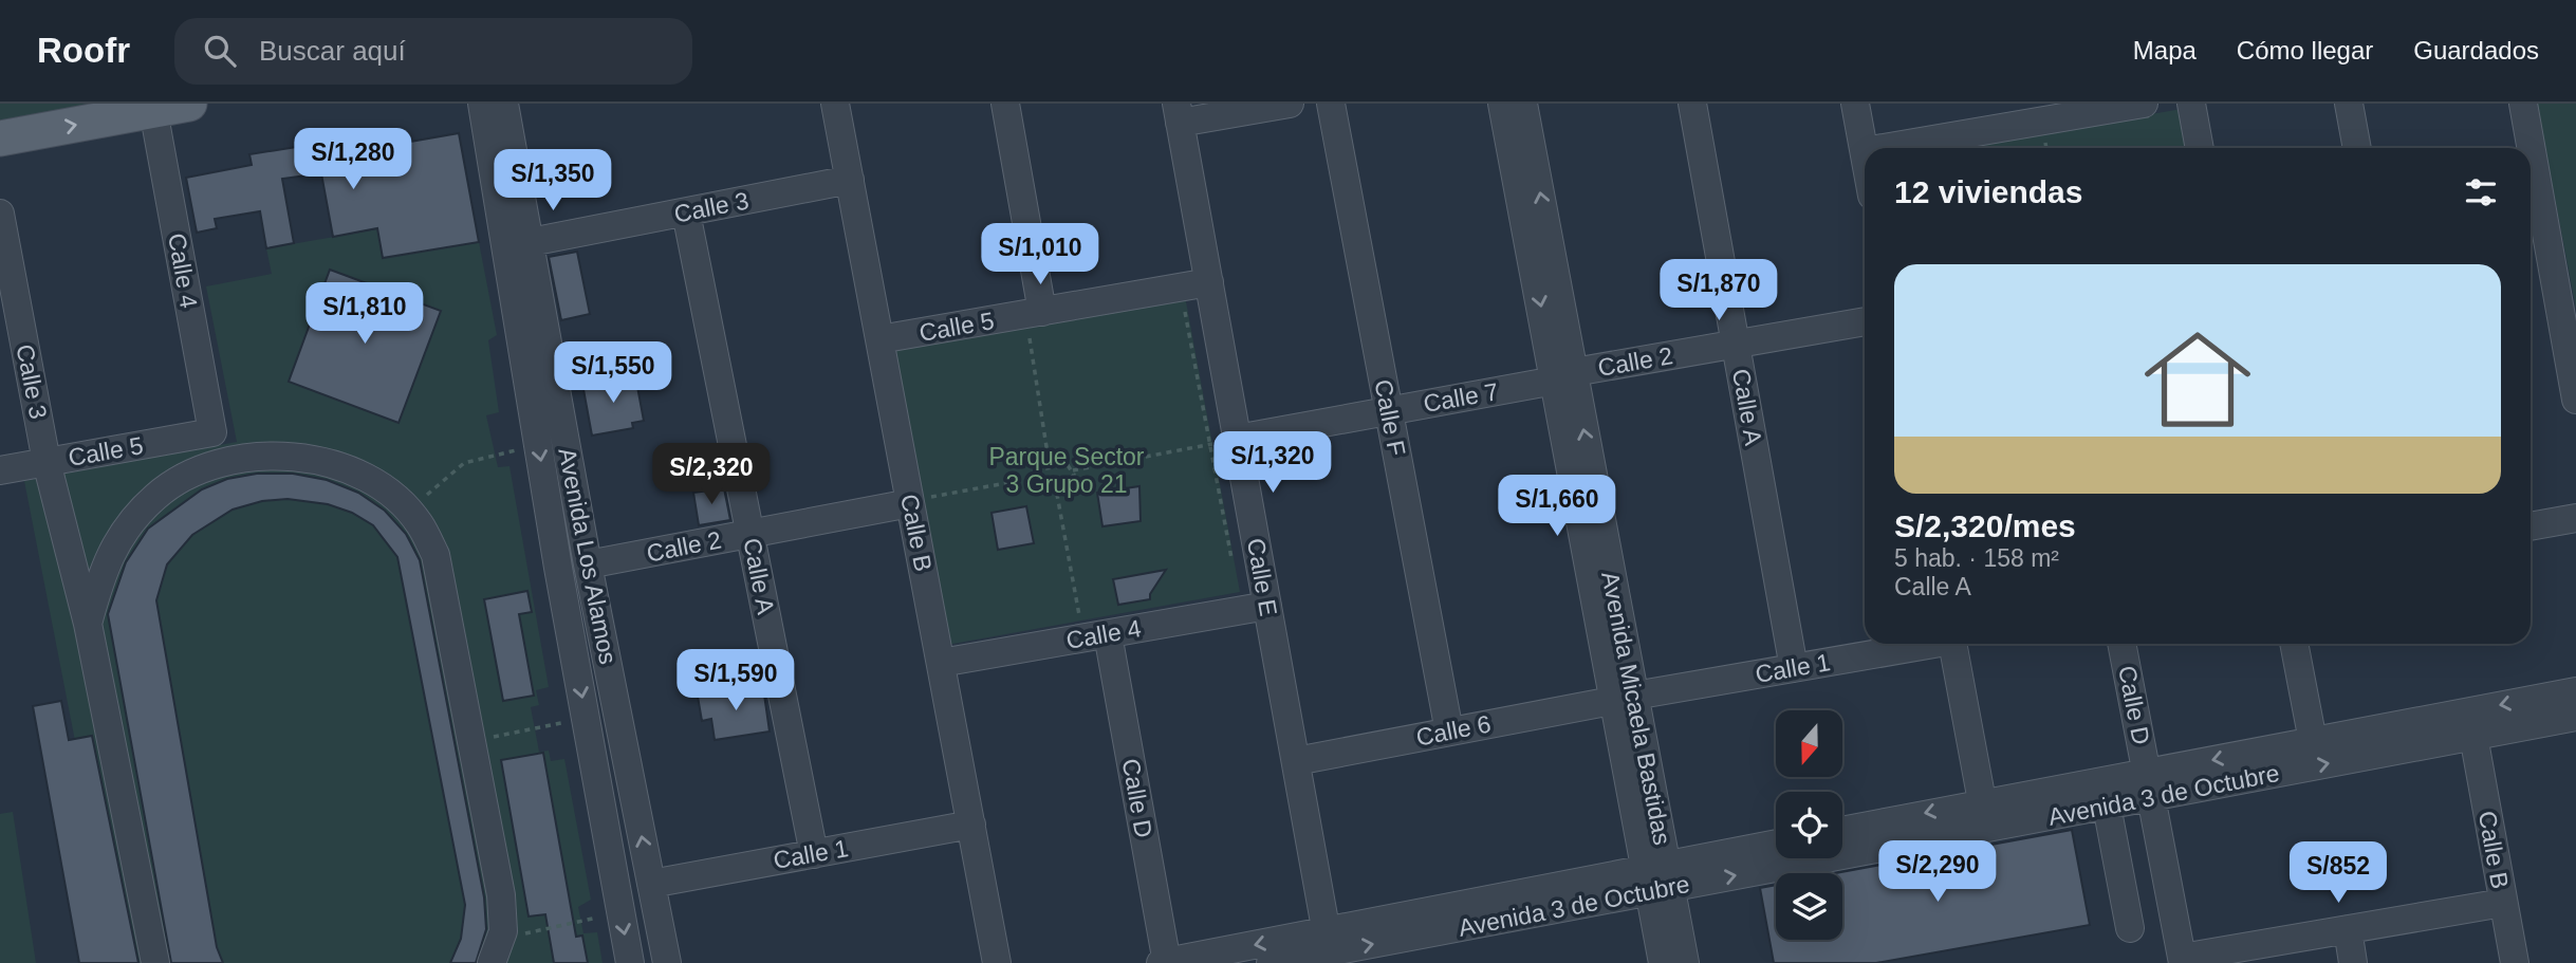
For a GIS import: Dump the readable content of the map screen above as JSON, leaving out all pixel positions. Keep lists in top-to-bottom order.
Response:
{
  "streets": {
    "street": [
      "Calle 3",
      "Calle 4",
      "Calle 5",
      "Calle 2",
      "Calle 7",
      "Calle A",
      "Calle F",
      "Calle B",
      "Avenida Los Alamos",
      "Calle E",
      "Calle 1",
      "Calle D",
      "Avenida Micaela Bastidas",
      "Calle 6",
      "Avenida 3 de Octubre"
    ]
  },
  "crossings": [
    ["Calle 3", "Calle 5"],
    ["Calle 3", "Calle A"],
    ["Calle 3", "Calle B"],
    ["Calle 3", "Avenida Los Alamos"],
    ["Calle 4", "Calle 5"],
    ["Calle 4", "Calle B"],
    ["Calle 4", "Calle E"],
    ["Calle 4", "Calle D"],
    ["Calle 5", "Calle B"],
    ["Calle 5", "Calle E"],
    ["Calle 2", "Calle 7"],
    ["Calle 2", "Calle A"],
    ["Calle 2", "Calle B"],
    ["Calle 2", "Avenida Los Alamos"],
    ["Calle 2", "Avenida Micaela Bastidas"],
    ["Calle 7", "Calle F"],
    ["Calle 7", "Calle E"],
    ["Calle 7", "Avenida Micaela Bastidas"],
    ["Calle A", "Calle 1"],
    ["Calle F", "Calle 6"],
    ["Calle B", "Calle 1"],
    ["Calle B", "Avenida 3 de Octubre"],
    ["Avenida Los Alamos", "Calle 1"],
    ["Calle E", "Calle 6"],
    ["Calle E", "Avenida 3 de Octubre"],
    ["Calle 1", "Avenida Micaela Bastidas"],
    ["Calle 1", "Calle 6"],
    ["Calle D", "Avenida 3 de Octubre"],
    ["Avenida Micaela Bastidas", "Calle 6"],
    ["Avenida Micaela Bastidas", "Avenida 3 de Octubre"]
  ],
  "parks": ["Parque Sector 3 Grupo 21"],
  "north": "bottom",
  "page": {
    "header": "Roofr",
    "search": "Buscar aquí",
    "nav": ["Mapa", "Cómo llegar", "Guardados"],
    "price": [
      "S/1,280",
      "S/1,350",
      "S/1,010",
      "S/1,870",
      "S/1,810",
      "S/1,550",
      "S/1,320",
      "S/2,320",
      "S/1,660",
      "S/1,590",
      "S/2,290",
      "S/852"
    ],
    "heading": "12 viviendas",
    "list": [
      {
        "name": "S/2,320/mes",
        "note": "5 hab. · 158 m² · Calle A"
      }
    ]
  }
}
